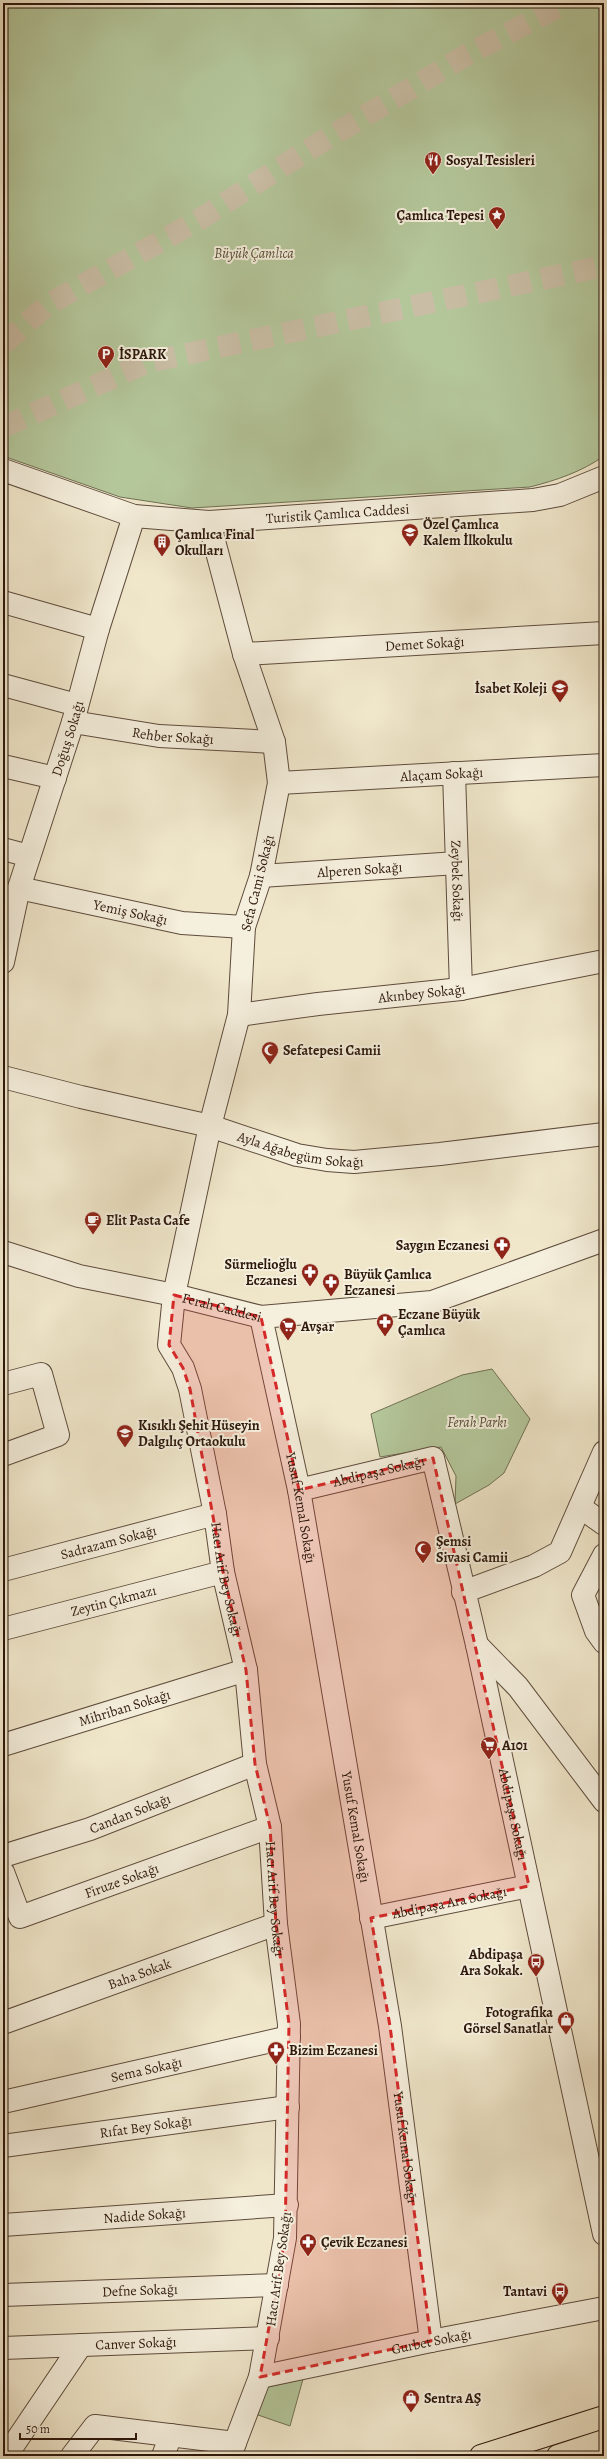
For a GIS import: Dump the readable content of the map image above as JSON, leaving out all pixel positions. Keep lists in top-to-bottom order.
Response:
{
  "streets": {
    "street": [
      "Turistik Çamlıca Caddesi",
      "Demet Sokağı",
      "Rehber Sokağı",
      "Doğuş Sokağı",
      "Alaçam Sokağı",
      "Alperen Sokağı",
      "Zeybek Sokağı",
      "Sefa Cami Sokağı",
      "Yemiş Sokağı",
      "Akınbey Sokağı",
      "Ayla Ağabegüm Sokağı",
      "Ferah Caddesi",
      "Abdipaşa Sokağı",
      "Yusuf Kemal Sokağı",
      "Sadrazam Sokağı",
      "Hacı Arif Bey Sokağı",
      "Zeytin Çıkmazı",
      "Mihriban Sokağı",
      "Candan Sokağı",
      "Firuze Sokağı",
      "Abdipaşa Ara Sokağı",
      "Baha Sokak",
      "Sema Sokağı",
      "Rıfat Bey Sokağı",
      "Nadide Sokağı",
      "Defne Sokağı",
      "Gurbet Sokağı",
      "Canver Sokağı"
    ]
  },
  "crossings": [
    ["Turistik Çamlıca Caddesi", "Doğuş Sokağı"],
    ["Turistik Çamlıca Caddesi", "Sefa Cami Sokağı"],
    ["Demet Sokağı", "Sefa Cami Sokağı"],
    ["Rehber Sokağı", "Doğuş Sokağı"],
    ["Rehber Sokağı", "Sefa Cami Sokağı"],
    ["Doğuş Sokağı", "Yemiş Sokağı"],
    ["Alaçam Sokağı", "Zeybek Sokağı"],
    ["Alaçam Sokağı", "Sefa Cami Sokağı"],
    ["Alperen Sokağı", "Zeybek Sokağı"],
    ["Alperen Sokağı", "Sefa Cami Sokağı"],
    ["Zeybek Sokağı", "Akınbey Sokağı"],
    ["Sefa Cami Sokağı", "Yemiş Sokağı"],
    ["Sefa Cami Sokağı", "Akınbey Sokağı"],
    ["Sefa Cami Sokağı", "Ayla Ağabegüm Sokağı"],
    ["Sefa Cami Sokağı", "Ferah Caddesi"],
    ["Sefa Cami Sokağı", "Hacı Arif Bey Sokağı"],
    ["Ferah Caddesi", "Yusuf Kemal Sokağı"],
    ["Abdipaşa Sokağı", "Yusuf Kemal Sokağı"],
    ["Abdipaşa Sokağı", "Abdipaşa Ara Sokağı"],
    ["Yusuf Kemal Sokağı", "Abdipaşa Ara Sokağı"],
    ["Yusuf Kemal Sokağı", "Gurbet Sokağı"],
    ["Sadrazam Sokağı", "Hacı Arif Bey Sokağı"],
    ["Hacı Arif Bey Sokağı", "Zeytin Çıkmazı"],
    ["Hacı Arif Bey Sokağı", "Mihriban Sokağı"],
    ["Hacı Arif Bey Sokağı", "Candan Sokağı"],
    ["Hacı Arif Bey Sokağı", "Firuze Sokağı"],
    ["Hacı Arif Bey Sokağı", "Baha Sokak"],
    ["Hacı Arif Bey Sokağı", "Sema Sokağı"],
    ["Hacı Arif Bey Sokağı", "Rıfat Bey Sokağı"],
    ["Hacı Arif Bey Sokağı", "Nadide Sokağı"],
    ["Hacı Arif Bey Sokağı", "Defne Sokağı"],
    ["Hacı Arif Bey Sokağı", "Gurbet Sokağı"],
    ["Hacı Arif Bey Sokağı", "Canver Sokağı"]
  ],
  "parks": ["Büyük Çamlıca", "Ferah Parkı"],
  "places": {
    "restaurant": ["Sosyal Tesisleri"],
    "place": ["Çamlıca Tepesi"],
    "parking": ["İSPARK"],
    "school or university": ["Özel Çamlıca Kalem İlkokulu", "İsabet Koleji", "Kısıklı Şehit Hüseyin Dalgılıç Ortaokulu"],
    "building": ["Çamlıca Final Okulları"],
    "mosque": ["Sefatepesi Camii", "Şemsi Sivasi Camii"],
    "cafe": ["Elit Pasta Cafe"],
    "pharmacy": [
      "Saygın Eczanesi",
      "Sürmelioğlu Eczanesi",
      "Büyük Çamlıca Eczanesi",
      "Eczane Büyük Çamlıca",
      "Bizim Eczanesi",
      "Çevik Eczanesi"
    ],
    "supermarket": ["Avşar", "A101"],
    "bus stop": ["Abdipaşa Ara Sokak.", "Tantavi"],
    "shop": ["Fotografika Görsel Sanatlar", "Sentra AŞ"]
  },
  "scale_bar": "50 m"
}
